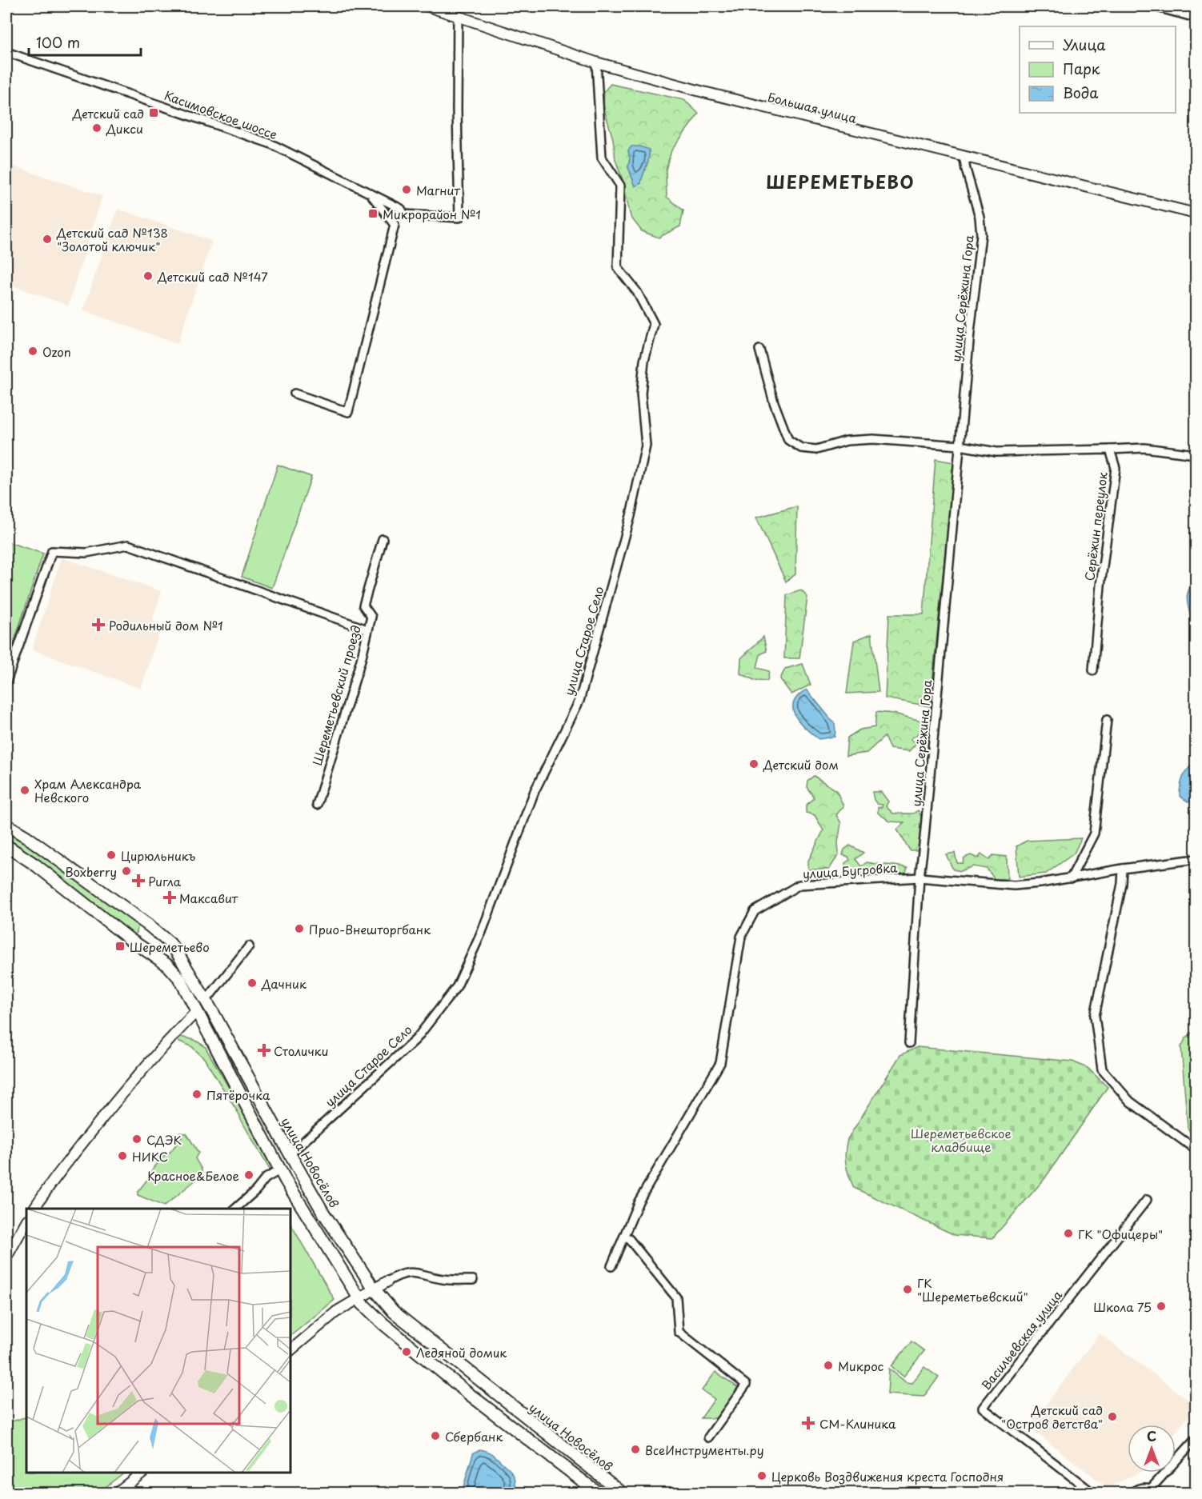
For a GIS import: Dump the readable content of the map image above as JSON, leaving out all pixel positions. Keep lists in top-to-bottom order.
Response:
{
  "streets": {
    "main road": ["улица Новосёлов"],
    "street": [
      "Большая улица",
      "Касимовское шоссе",
      "улица Серёжина Гора",
      "Серёжин переулок",
      "улица Старое Село",
      "Шереметьевский проезд",
      "улица Бугровка",
      "Васильевская улица"
    ]
  },
  "crossings": [
    ["Большая улица", "улица Серёжина Гора"],
    ["Большая улица", "улица Старое Село"],
    ["улица Серёжина Гора", "улица Бугровка"],
    ["улица Старое Село", "улица Новосёлов"]
  ],
  "districts": ["ШЕРЕМЕТЬЕВО"],
  "parks": ["Шереметьевское кладбище"],
  "places": {
    "transit": ["Детский сад", "Микрорайон №1", "Шереметьево"],
    "other": [
      "Дикси",
      "Магнит",
      "Детский сад №138 \"Золотой ключик\"",
      "Детский сад №147",
      "Ozon",
      "Детский дом",
      "Храм Александра Невского",
      "Цирюльникъ",
      "Boxberry",
      "Прио-Внешторгбанк",
      "Дачник",
      "Пятёрочка",
      "СДЭК",
      "НИКС",
      "Красное&Белое",
      "ГК \"Офицеры\"",
      "ГК \"Шереметьевский\"",
      "Школа 75",
      "Ледяной домик",
      "Микрос",
      "Детский сад \"Остров детства\"",
      "Сбербанк",
      "ВсеИнструменты.ру",
      "Церковь Воздвижения креста Господня"
    ],
    "health": [
      "Родильный дом №1",
      "Ригла",
      "Максавит",
      "Столички",
      "СМ-Клиника"
    ]
  },
  "legend": ["Улица", "Парк", "Вода"],
  "scale_bar": "100 m",
  "north": "top"
}
